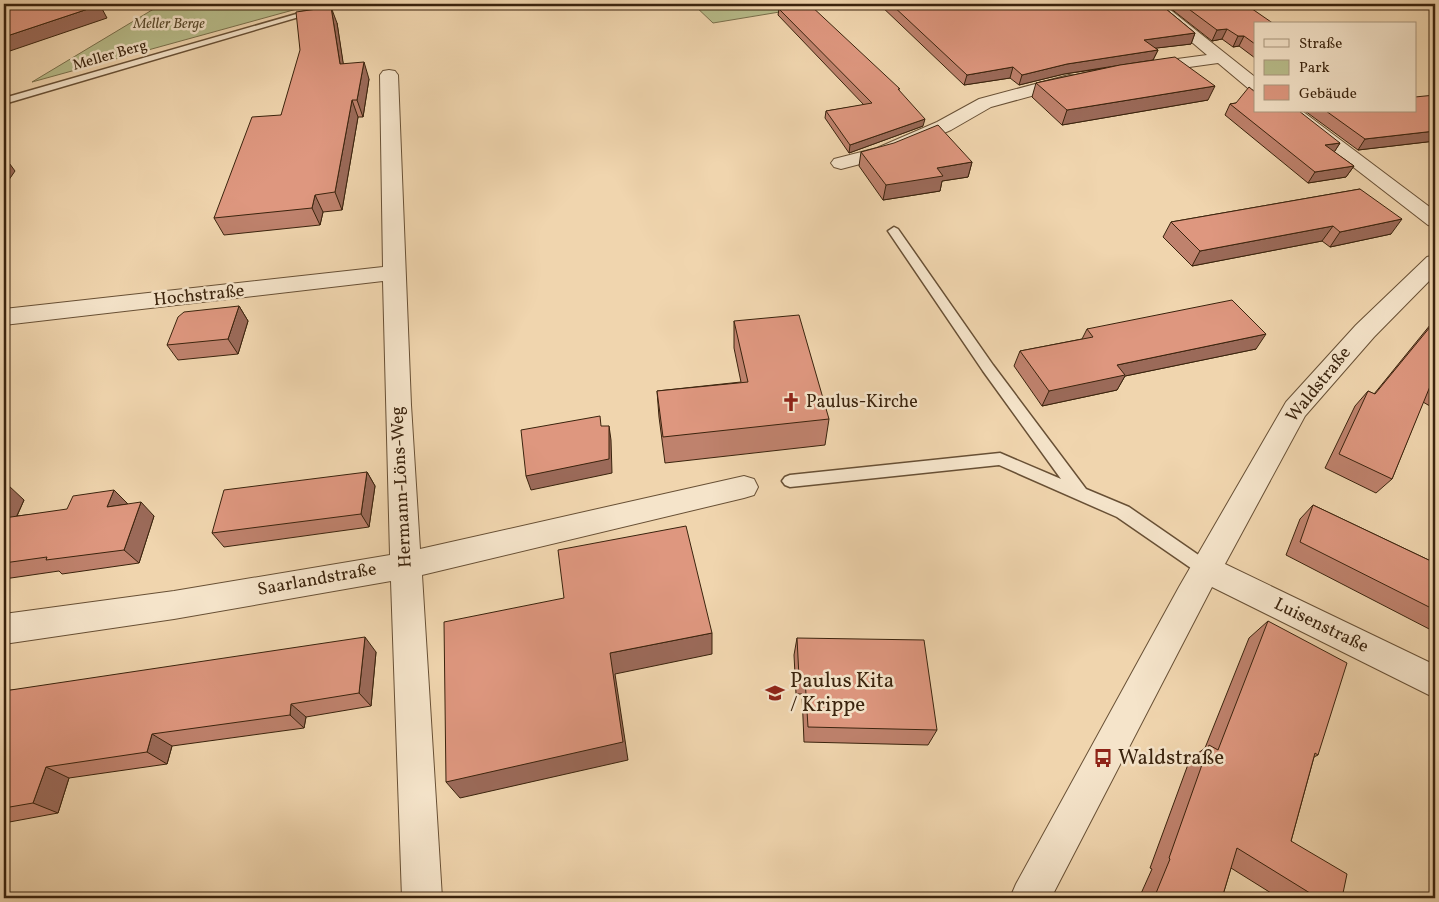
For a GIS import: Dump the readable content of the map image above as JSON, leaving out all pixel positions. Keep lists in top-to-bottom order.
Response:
{
  "streets": {
    "street": [
      "Hochstraße",
      "Waldstraße",
      "Hermann-Löns-Weg",
      "Saarlandstraße",
      "Luisenstraße"
    ],
    "lane": ["Meller Berg"]
  },
  "crossings": [
    ["Hochstraße", "Hermann-Löns-Weg"],
    ["Waldstraße", "Luisenstraße"],
    ["Hermann-Löns-Weg", "Saarlandstraße"]
  ],
  "parks": ["Meller Berge"],
  "places": {
    "church": ["Paulus-Kirche"],
    "school or university": ["Paulus Kita / Krippe"],
    "bus stop": ["Waldstraße"]
  },
  "legend": ["Straße", "Park", "Gebäude"]
}
